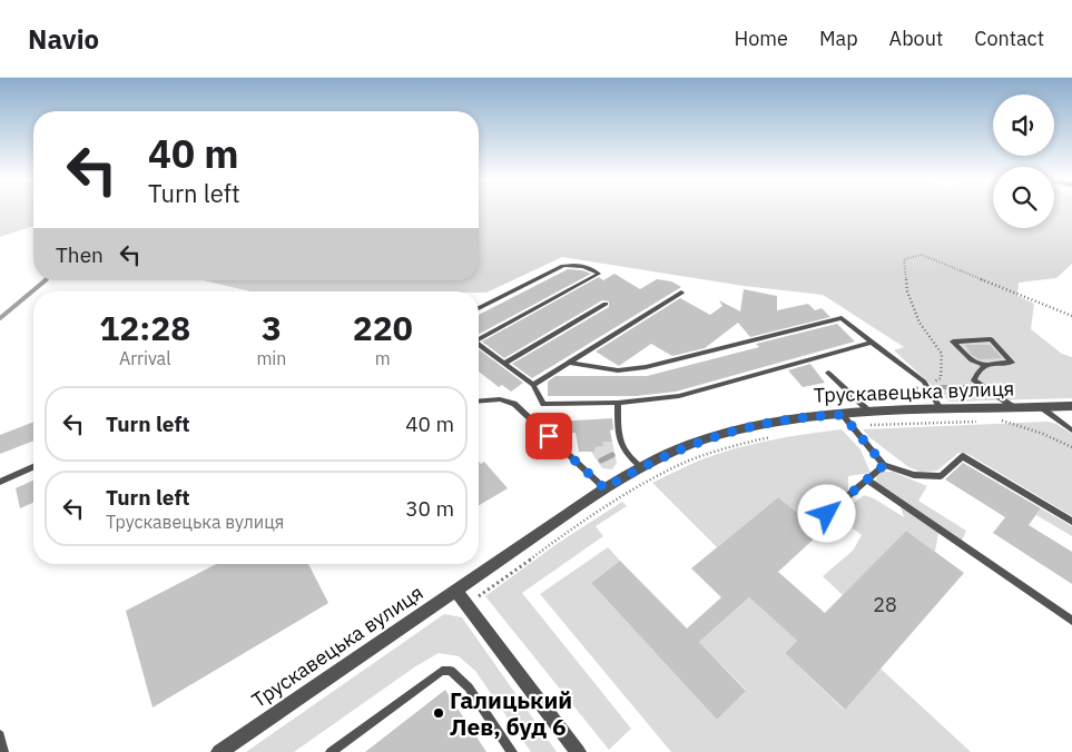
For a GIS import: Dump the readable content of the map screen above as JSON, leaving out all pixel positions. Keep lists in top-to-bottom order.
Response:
{
  "streets": {
    "street": ["Трускавецька вулиця"]
  },
  "places": ["Галицький Лев, буд 6"],
  "house_numbers": ["28"],
  "page": {
    "header": "Navio",
    "nav": [
      "Home",
      "Map",
      "About",
      "Contact"
    ],
    "turn": ["40 m", "Turn left"],
    "then": "Then",
    "eta": [
      "12:28",
      "Arrival",
      "3",
      "min",
      "220",
      "m"
    ],
    "list": [
      {
        "name": "Turn left",
        "value": "40 m"
      },
      {
        "name": "Turn left",
        "note": "Трускавецька вулиця",
        "value": "30 m"
      }
    ]
  }
}
